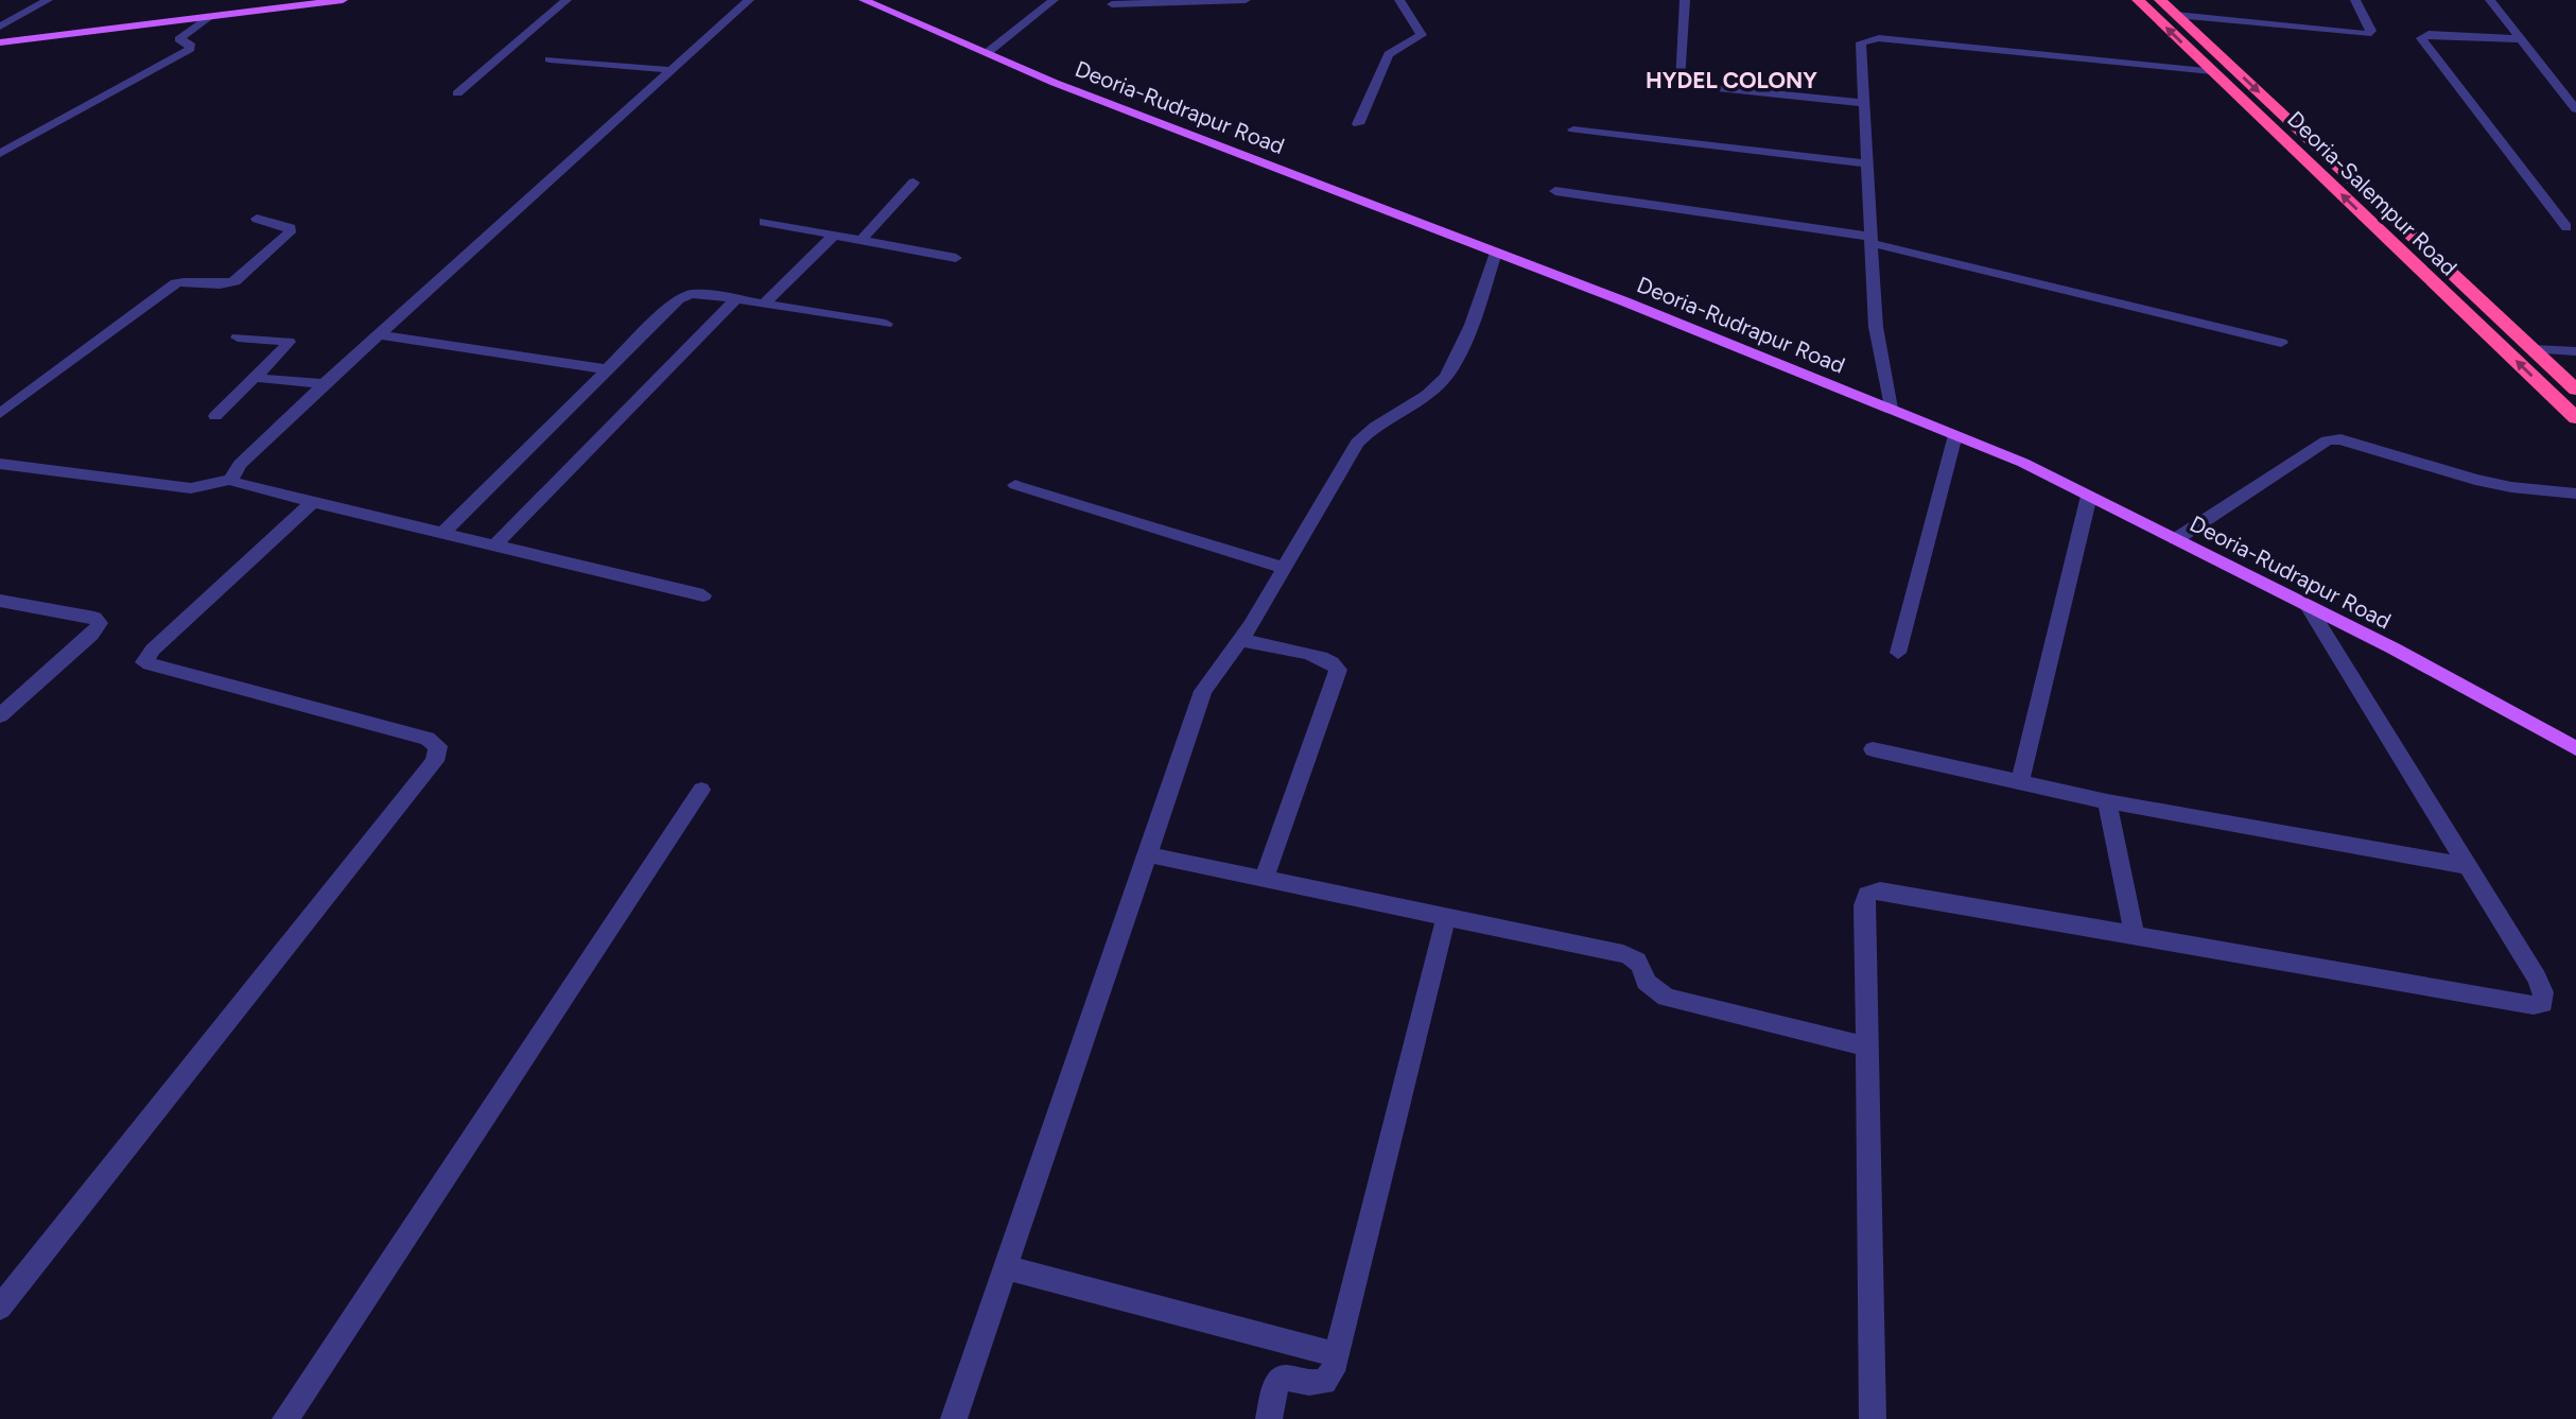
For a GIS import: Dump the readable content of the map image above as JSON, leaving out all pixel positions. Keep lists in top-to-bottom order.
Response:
{
  "streets": {
    "highway": ["Deoria-Salempur Road"],
    "main road": ["Deoria-Rudrapur Road"]
  },
  "districts": ["HYDEL COLONY"]
}
